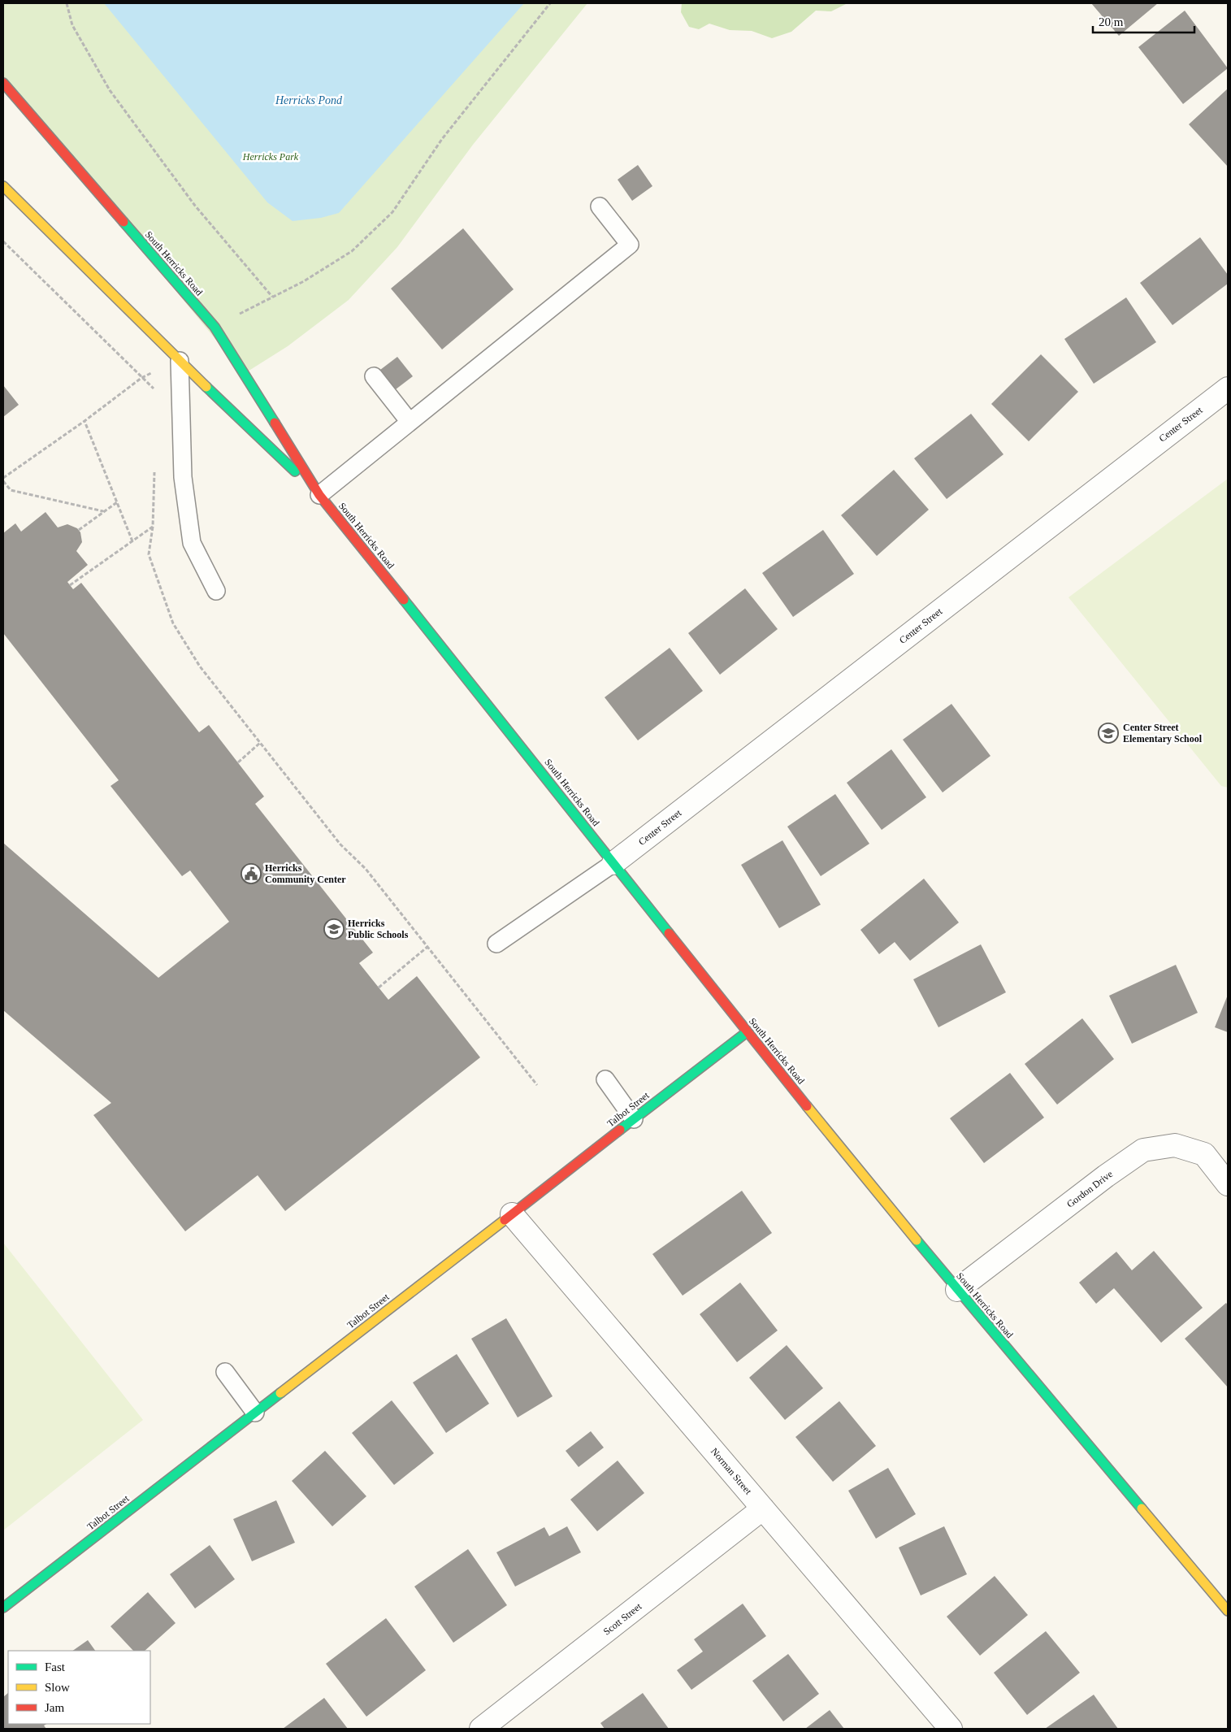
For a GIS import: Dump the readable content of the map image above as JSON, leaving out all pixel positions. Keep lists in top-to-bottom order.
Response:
{
  "streets": {
    "main road": ["South Herricks Road", "Talbot Street"],
    "street": [
      "Center Street",
      "Gordon Drive",
      "Norman Street",
      "Scott Street"
    ]
  },
  "crossings": [
    ["South Herricks Road", "Center Street"],
    ["South Herricks Road", "Talbot Street"],
    ["South Herricks Road", "Gordon Drive"],
    ["Talbot Street", "Norman Street"],
    ["Norman Street", "Scott Street"]
  ],
  "water": ["Herricks Pond"],
  "parks": ["Herricks Park"],
  "places": {
    "school or university": ["Center Street Elementary School", "Herricks Public Schools"],
    "public building": ["Herricks Community Center"]
  },
  "legend": ["Fast", "Slow", "Jam"],
  "scale_bar": "20 m"
}
